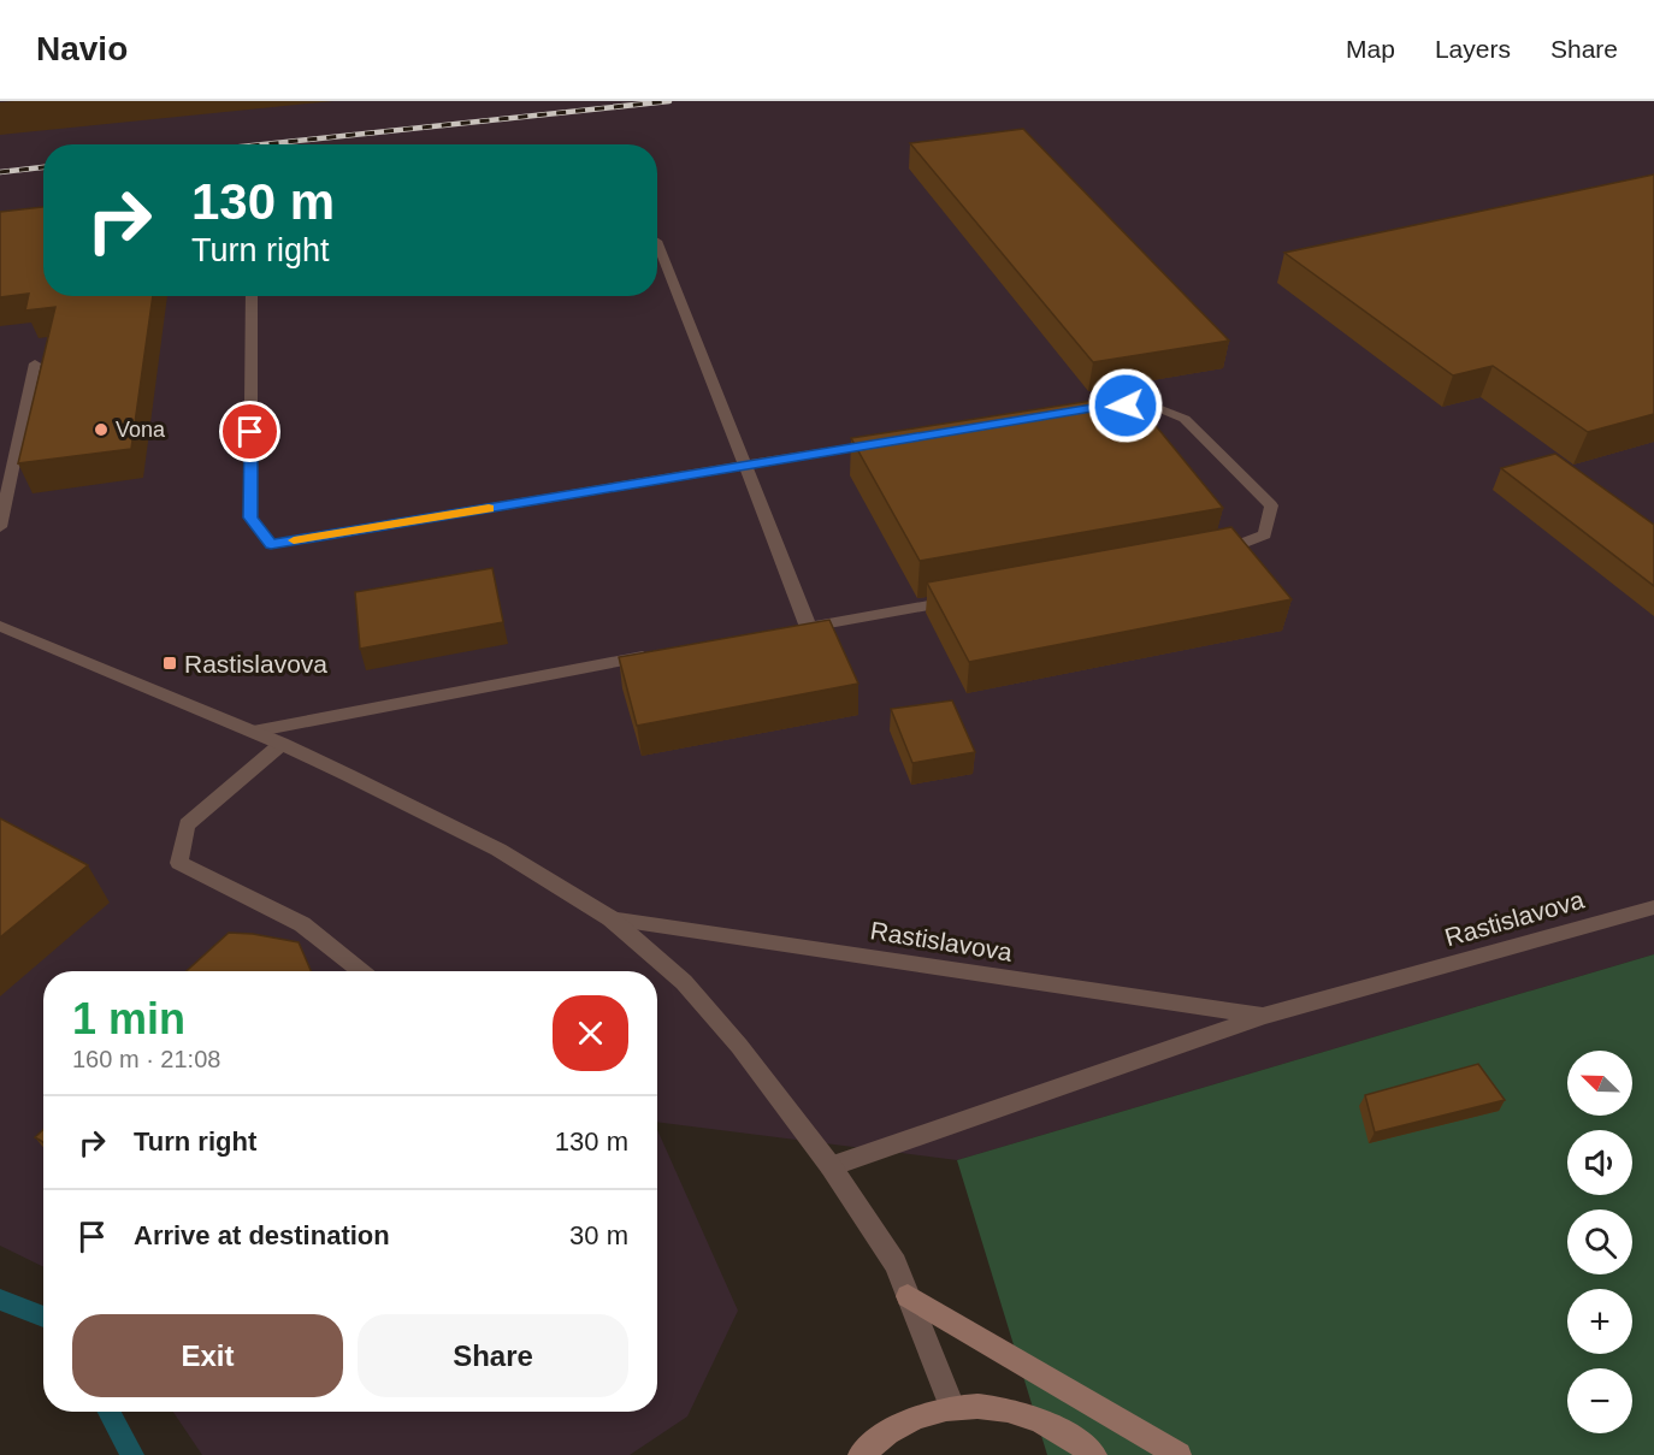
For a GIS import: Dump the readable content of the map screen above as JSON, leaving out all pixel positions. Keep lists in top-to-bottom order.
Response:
{
  "streets": {
    "street": ["Rastislavova"]
  },
  "places": {
    "other": ["Vona"],
    "transit": ["Rastislavova"]
  },
  "north": "top left",
  "page": {
    "header": "Navio",
    "nav": ["Map", "Layers", "Share"],
    "turn": ["130 m", "Turn right"],
    "heading": ["1 min", "160 m · 21:08"],
    "map_buttons": ["+", "−"],
    "list": [
      {
        "name": "Turn right",
        "value": "130 m"
      },
      {
        "name": "Arrive at destination",
        "value": "30 m"
      }
    ],
    "buttons": ["Exit", "Share"]
  }
}
